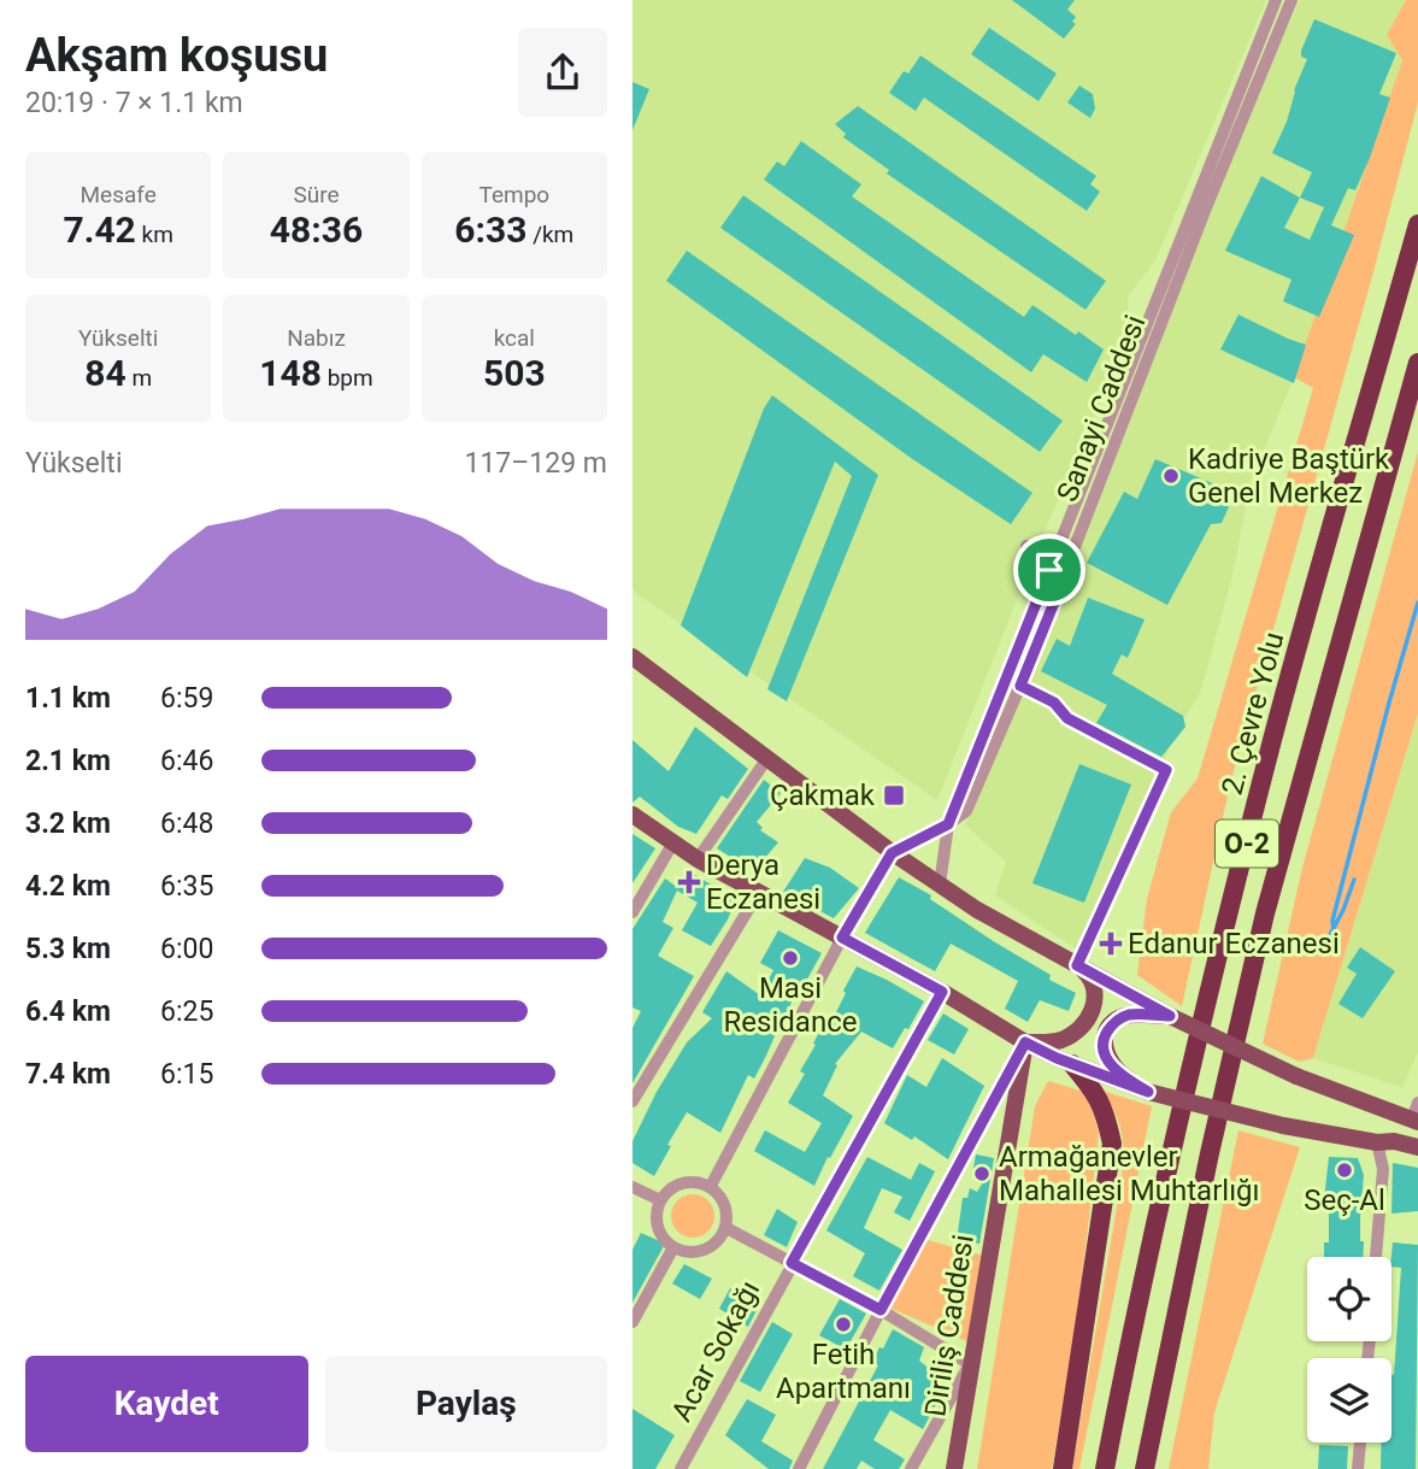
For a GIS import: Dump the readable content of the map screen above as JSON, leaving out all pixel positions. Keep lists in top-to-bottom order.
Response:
{
  "streets": {
    "highway": ["2. Çevre Yolu", "O-2"],
    "main road": ["Diriliş Caddesi"],
    "street": ["Sanayi Caddesi", "Acar Sokağı"]
  },
  "places": {
    "other": [
      "Kadriye Baştürk Genel Merkez",
      "Masi Residance",
      "Seç-Al",
      "Armağanevler Mahallesi Muhtarlığı",
      "Fetih Apartmanı"
    ],
    "transit": ["Çakmak"],
    "health": ["Derya Eczanesi", "Edanur Eczanesi"]
  },
  "page": {
    "heading": ["Akşam koşusu", "20:19 · 7 × 1.1 km"],
    "stats": [
      ["Mesafe", "7.42 km"],
      ["Süre", "48:36"],
      ["Tempo", "6:33 /km"],
      ["Yükselti", "84 m"],
      ["Nabız", "148 bpm"],
      ["kcal", "503"]
    ],
    "chart": ["Yükselti", "117–129 m"],
    "list": [
      {
        "name": "1.1 km",
        "note": "6:59"
      },
      {
        "name": "2.1 km",
        "note": "6:46"
      },
      {
        "name": "3.2 km",
        "note": "6:48"
      },
      {
        "name": "4.2 km",
        "note": "6:35"
      },
      {
        "name": "5.3 km",
        "note": "6:00"
      },
      {
        "name": "6.4 km",
        "note": "6:25"
      },
      {
        "name": "7.4 km",
        "note": "6:15"
      }
    ],
    "buttons": ["Kaydet", "Paylaş"]
  }
}
